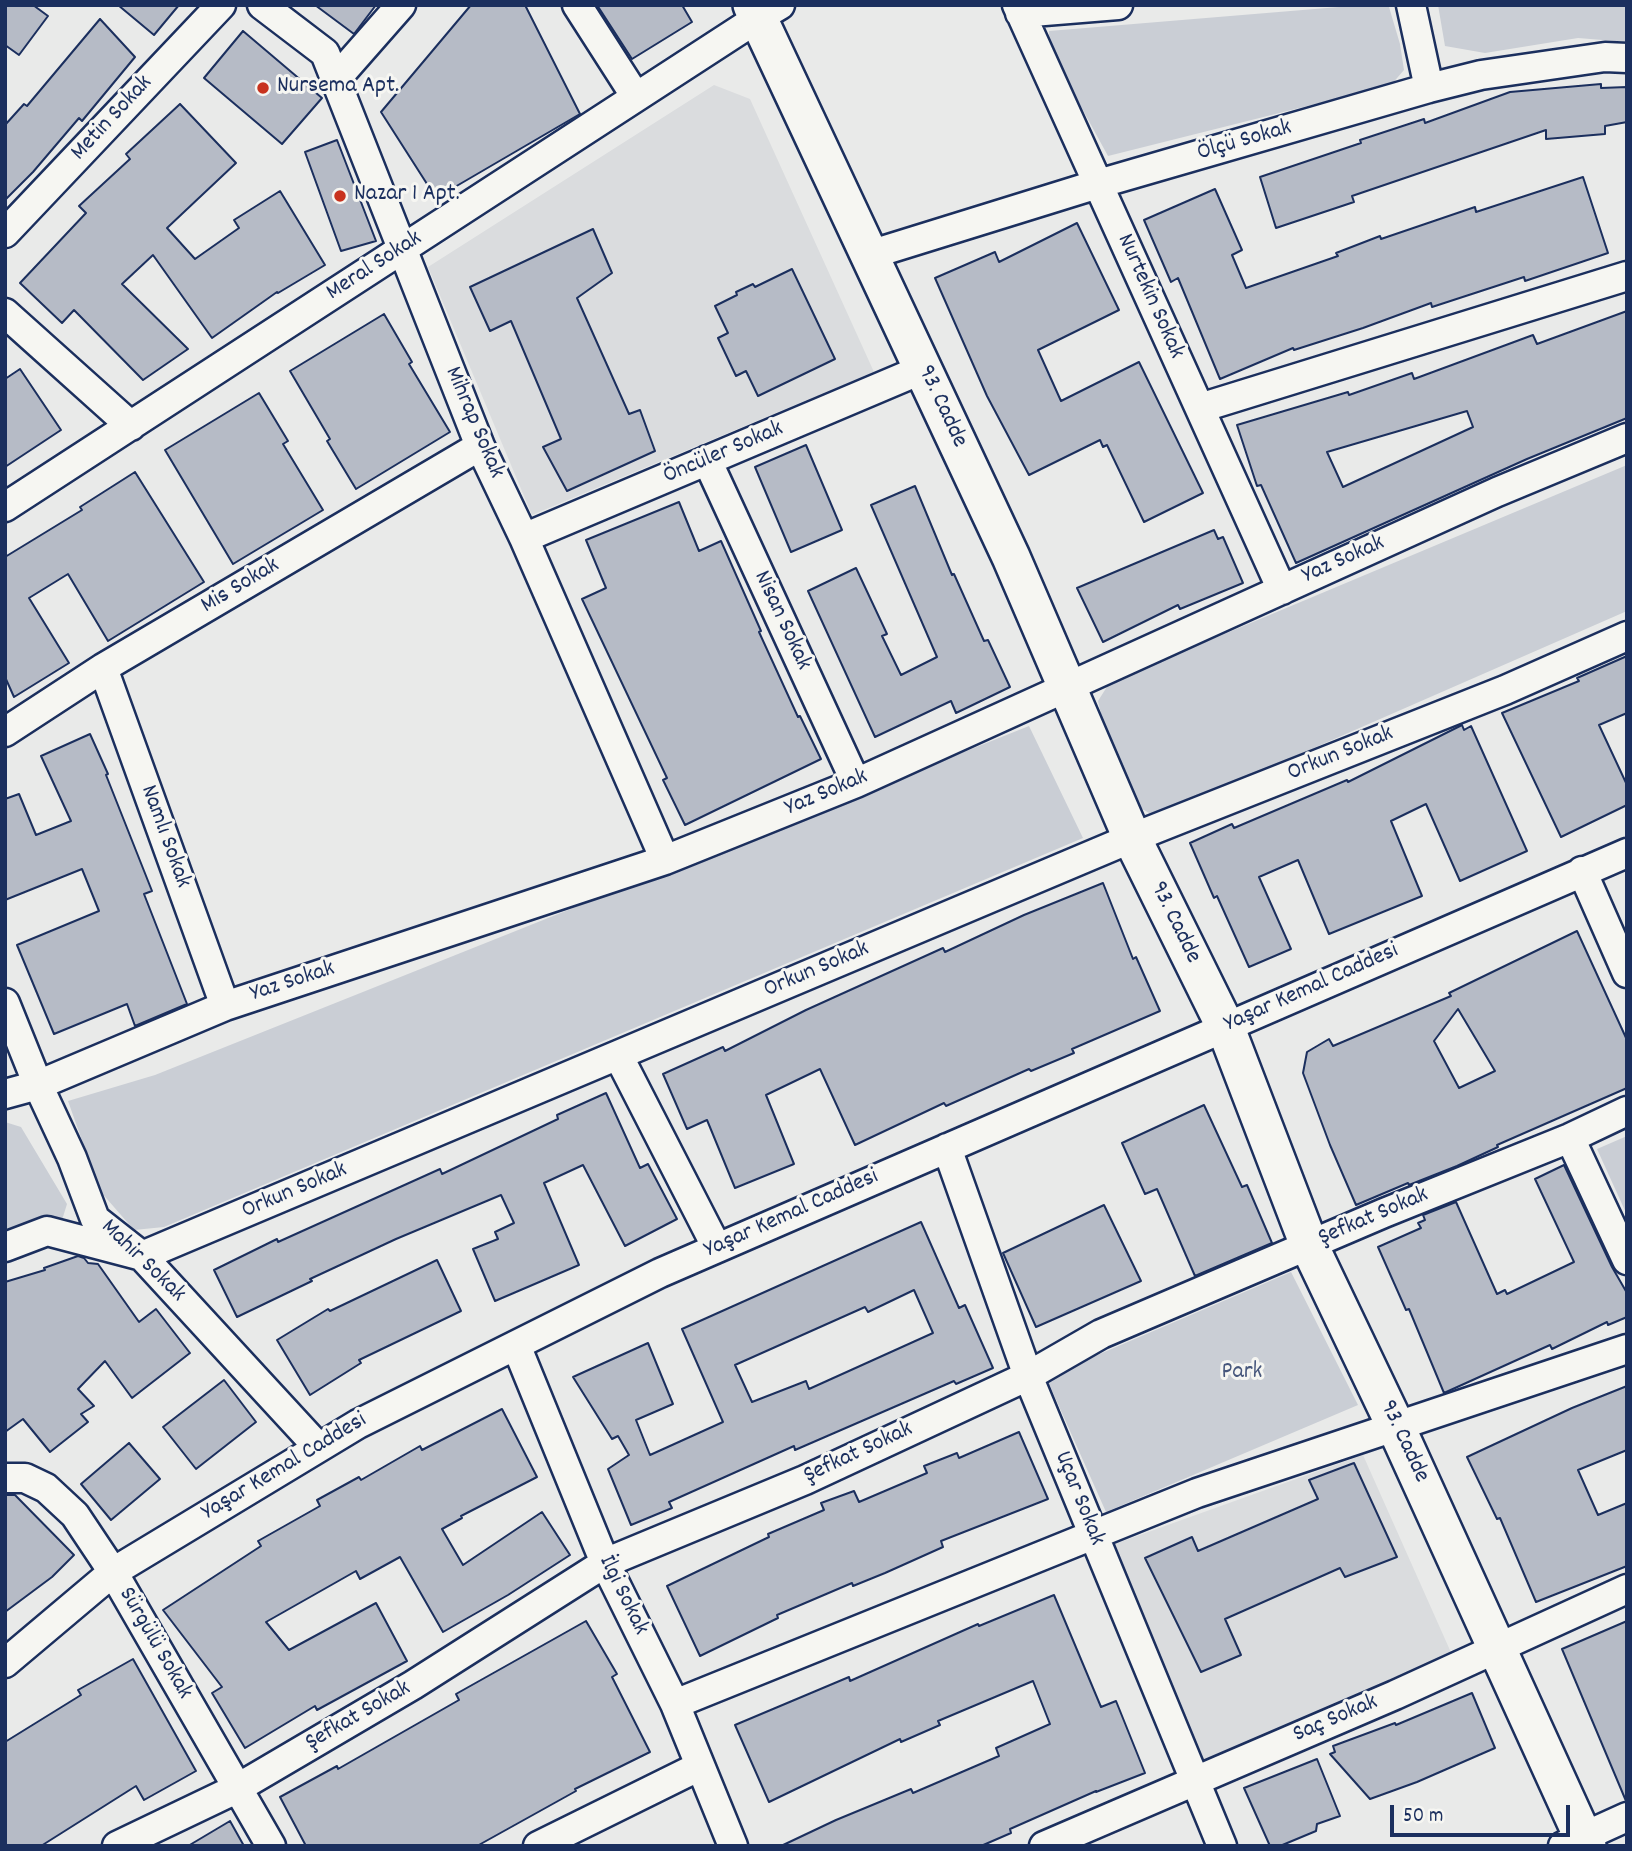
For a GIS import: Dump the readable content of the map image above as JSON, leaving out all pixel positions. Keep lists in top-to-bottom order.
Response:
{
  "streets": {
    "main road": ["93. Cadde"],
    "street": [
      "Metin Sokak",
      "Ölçü Sokak",
      "Meral Sokak",
      "Nurtekin Sokak",
      "Mihrap Sokak",
      "Öncüler Sokak",
      "Yaz Sokak",
      "Mis Sokak",
      "Nisan Sokak",
      "Orkun Sokak",
      "Namlı Sokak",
      "Yaşar Kemal Caddesi",
      "Şefkat Sokak",
      "Mahir Sokak",
      "Uçar Sokak",
      "İlgi Sokak",
      "Sürgülü Sokak",
      "Saç Sokak"
    ]
  },
  "crossings": [
    ["Ölçü Sokak", "Nurtekin Sokak"],
    ["Ölçü Sokak", "93. Cadde"],
    ["Meral Sokak", "93. Cadde"],
    ["Meral Sokak", "Mihrap Sokak"],
    ["Nurtekin Sokak", "Yaz Sokak"],
    ["93. Cadde", "Öncüler Sokak"],
    ["93. Cadde", "Yaz Sokak"],
    ["93. Cadde", "Orkun Sokak"],
    ["93. Cadde", "Yaşar Kemal Caddesi"],
    ["93. Cadde", "Şefkat Sokak"],
    ["93. Cadde", "Saç Sokak"],
    ["Mihrap Sokak", "Öncüler Sokak"],
    ["Mihrap Sokak", "Yaz Sokak"],
    ["Mihrap Sokak", "Mis Sokak"],
    ["Öncüler Sokak", "Nisan Sokak"],
    ["Yaz Sokak", "Nisan Sokak"],
    ["Yaz Sokak", "Namlı Sokak"],
    ["Yaz Sokak", "Mahir Sokak"],
    ["Mis Sokak", "Namlı Sokak"],
    ["Orkun Sokak", "Mahir Sokak"],
    ["Yaşar Kemal Caddesi", "Mahir Sokak"],
    ["Yaşar Kemal Caddesi", "Uçar Sokak"],
    ["Yaşar Kemal Caddesi", "İlgi Sokak"],
    ["Yaşar Kemal Caddesi", "Sürgülü Sokak"],
    ["Şefkat Sokak", "Uçar Sokak"],
    ["Şefkat Sokak", "İlgi Sokak"],
    ["Şefkat Sokak", "Sürgülü Sokak"],
    ["Uçar Sokak", "Saç Sokak"]
  ],
  "parks": ["Park"],
  "places": ["Nursema Apt.", "Nazar 1 Apt."],
  "scale_bar": "50 m"
}
